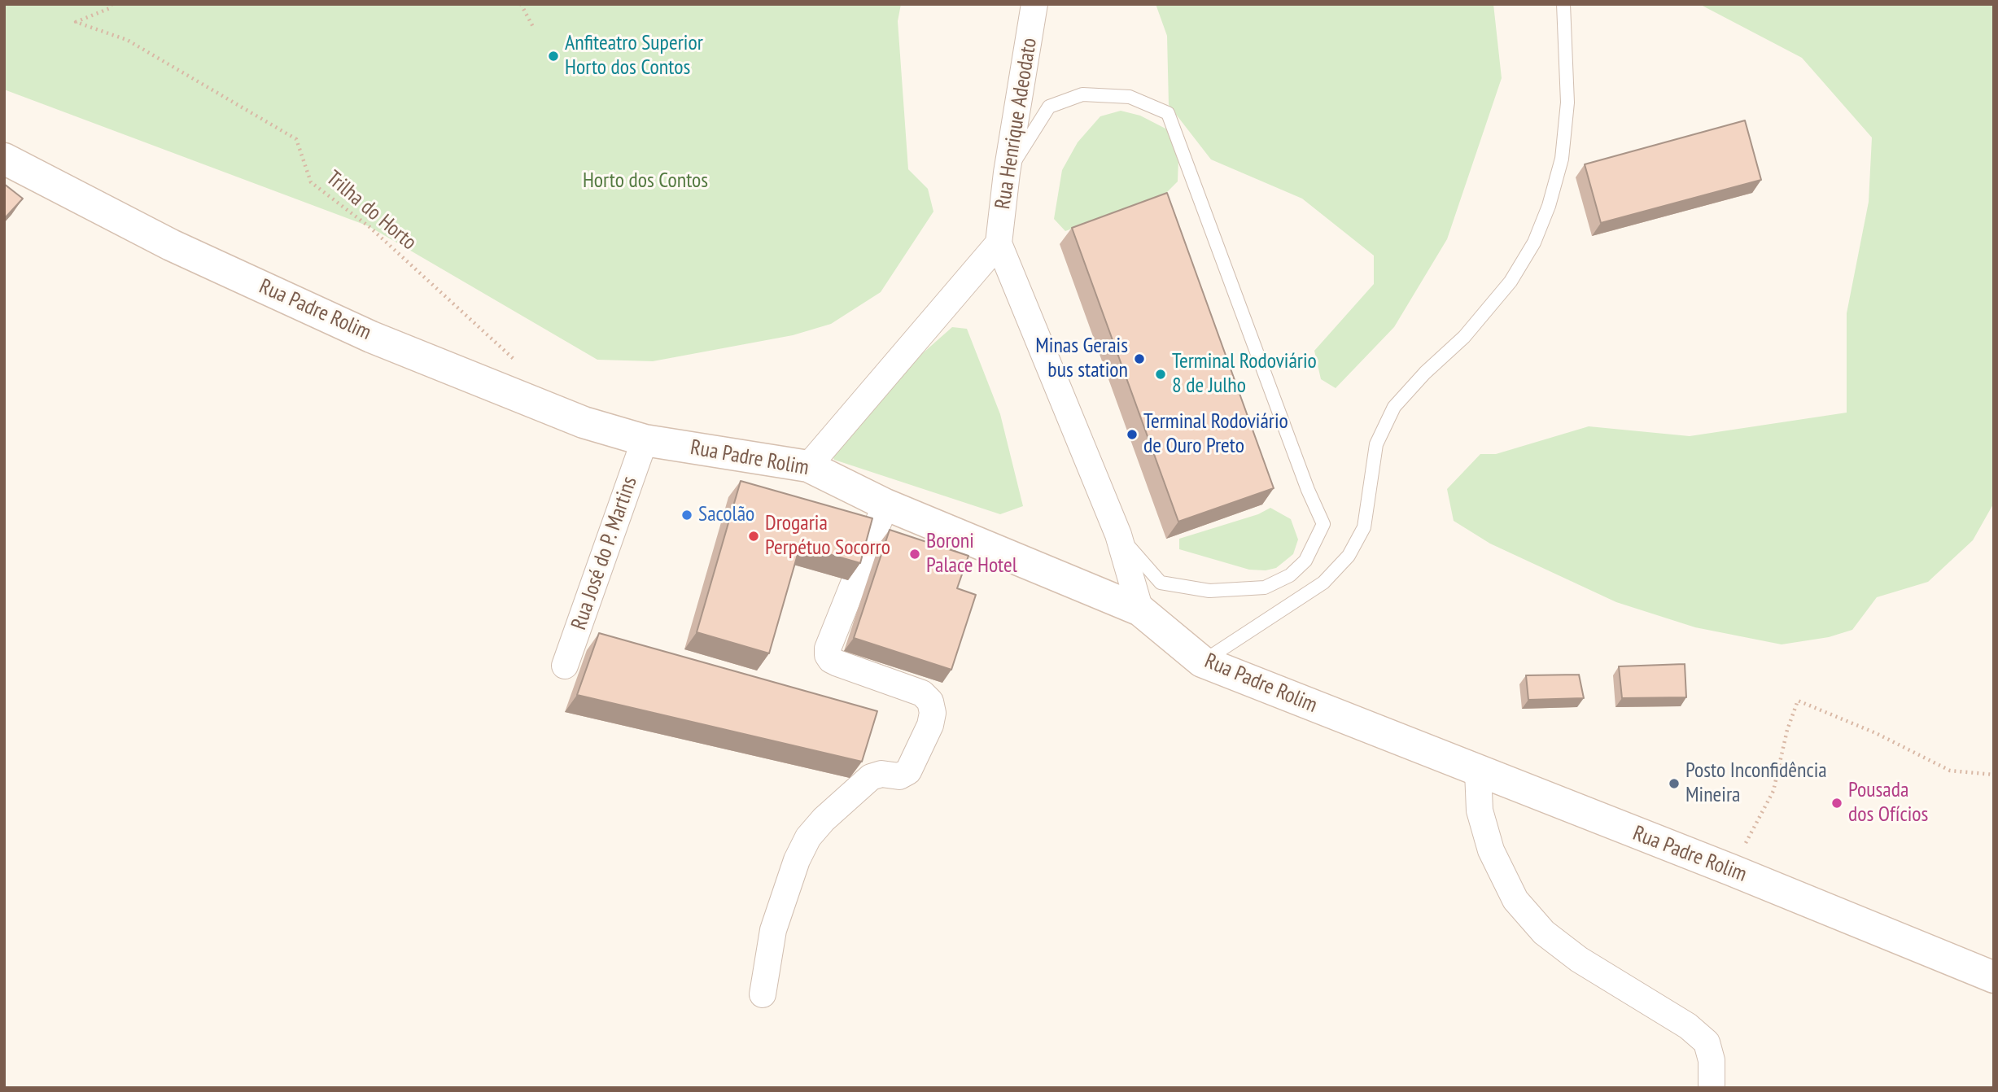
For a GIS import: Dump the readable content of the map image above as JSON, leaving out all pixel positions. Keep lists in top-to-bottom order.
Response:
{
  "streets": {
    "main road": ["Rua Padre Rolim"],
    "street": ["Rua Henrique Adeodato", "Rua José do P. Martins"],
    "path": ["Trilha do Horto"]
  },
  "crossings": [
    ["Rua Padre Rolim", "Rua José do P. Martins"]
  ],
  "parks": ["Horto dos Contos"],
  "places": [
    "Anfiteatro Superior Horto dos Contos",
    "Minas Gerais bus station",
    "Terminal Rodoviário 8 de Julho",
    "Terminal Rodoviário de Ouro Preto",
    "Sacolão",
    "Drogaria Perpétuo Socorro",
    "Boroni Palace Hotel",
    "Posto Inconfidência Mineira",
    "Pousada dos Ofícios"
  ]
}
